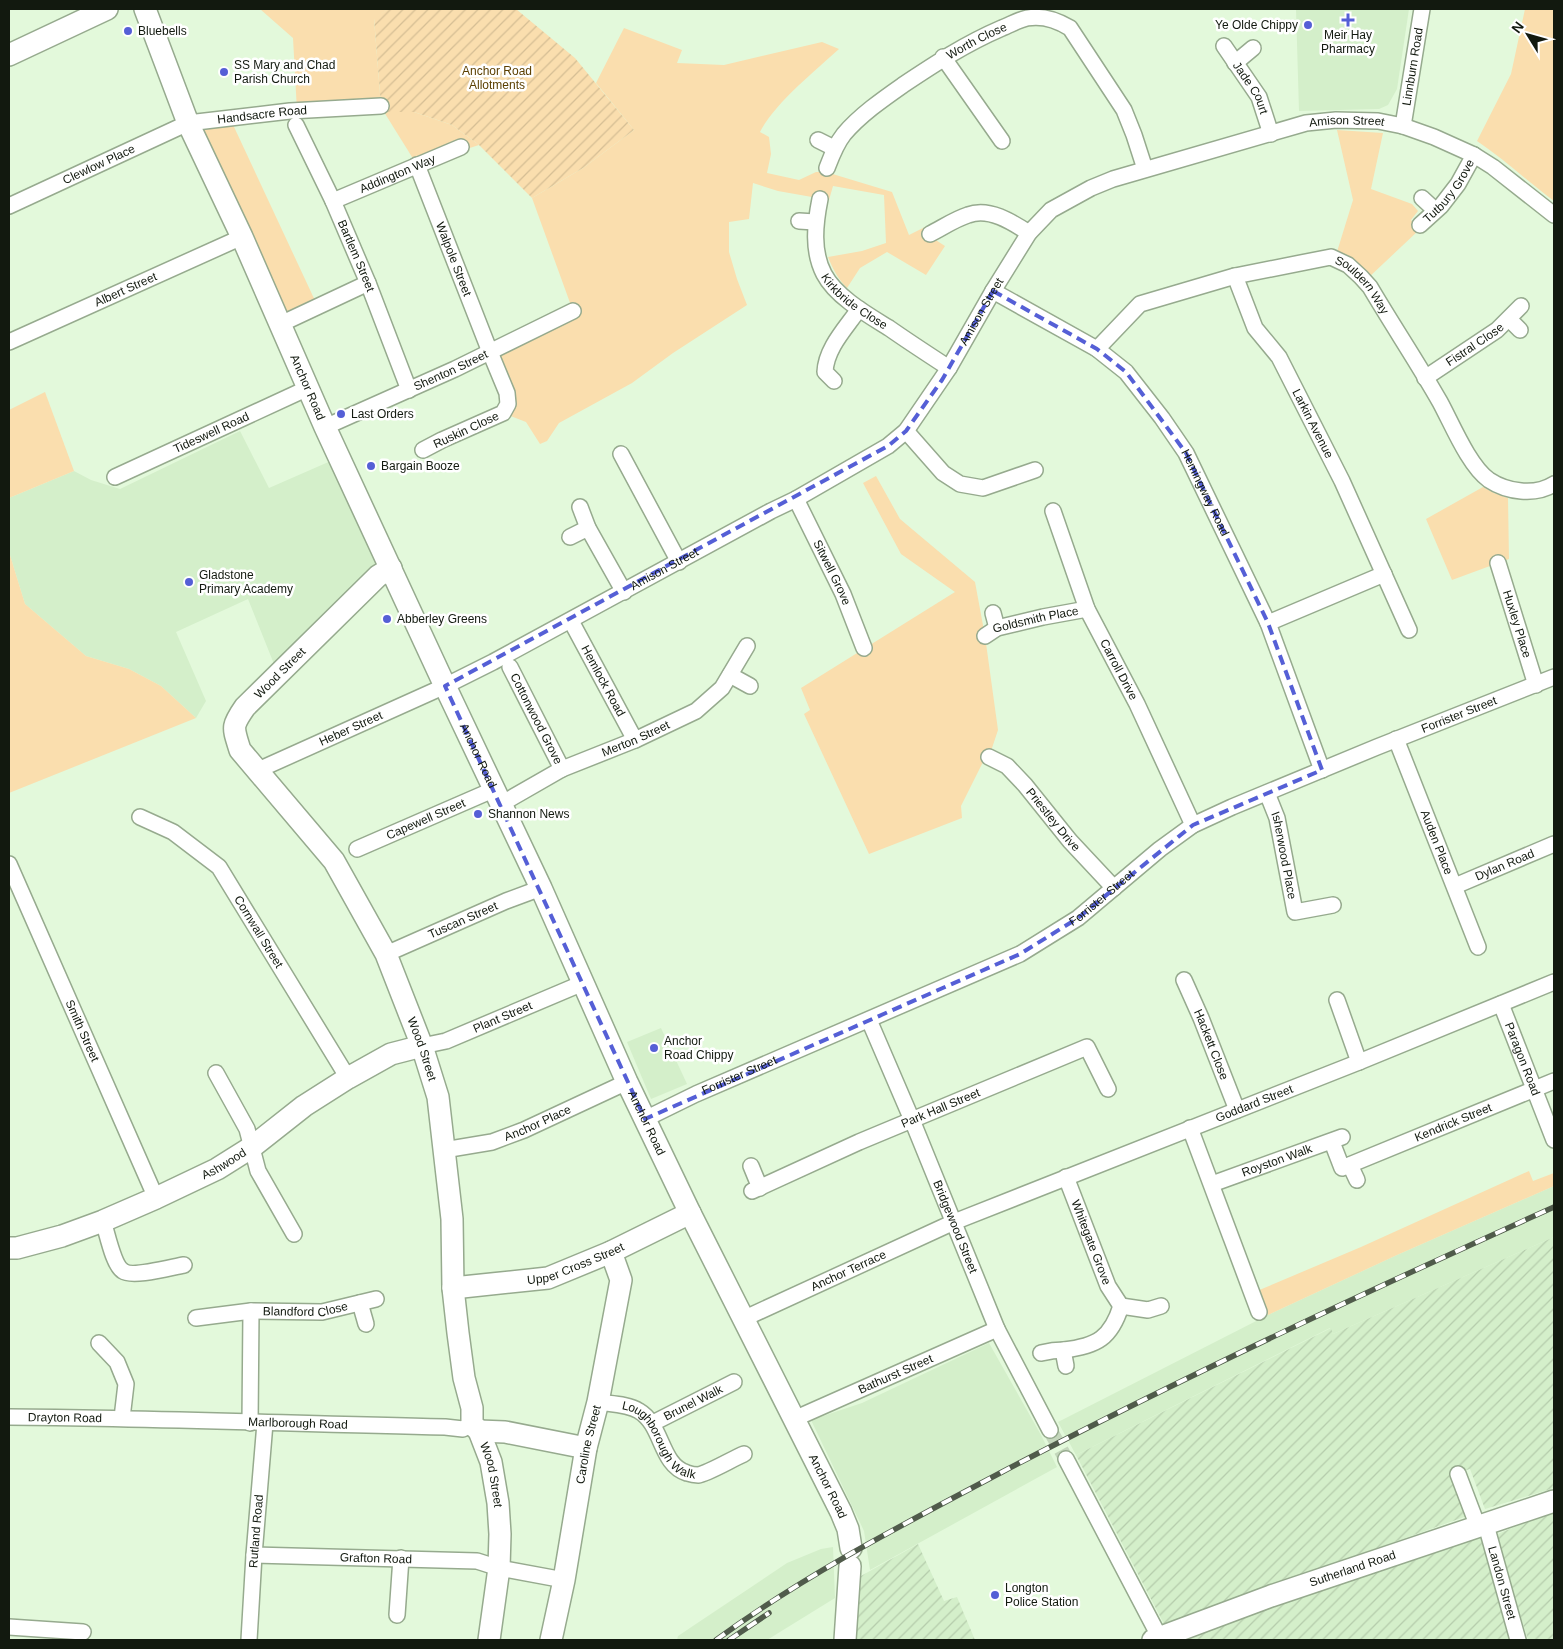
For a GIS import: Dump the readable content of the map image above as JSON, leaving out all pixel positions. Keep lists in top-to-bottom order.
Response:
{
  "streets": {
    "street": [
      "Worth Close",
      "Linnburn Road",
      "Jade Court",
      "Handsacre Road",
      "Amison Street",
      "Clewlow Place",
      "Addington Way",
      "Tutbury Grove",
      "Bartlem Street",
      "Walpole Street",
      "Souldern Way",
      "Albert Street",
      "Kirkbride Close",
      "Fistral Close",
      "Shenton Street",
      "Anchor Road",
      "Larkin Avenue",
      "Ruskin Close",
      "Tideswell Road",
      "Hemingway Road",
      "Sitwell Grove",
      "Goldsmith Place",
      "Huxley Place",
      "Carroll Drive",
      "Wood Street",
      "Hemlock Road",
      "Forrister Street",
      "Cottonwood Grove",
      "Heber Street",
      "Merton Street",
      "Capewell Street",
      "Priestley Drive",
      "Auden Place",
      "Isherwood Place",
      "Dylan Road",
      "Tuscan Street",
      "Cornwall Street",
      "Plant Street",
      "Smith Street",
      "Hackett Close",
      "Paragon Road",
      "Goddard Street",
      "Park Hall Street",
      "Kendrick Street",
      "Anchor Place",
      "Royston Walk",
      "Ashwood",
      "Bridgewood Street",
      "Whitegate Grove",
      "Upper Cross Street",
      "Anchor Terrace",
      "Blandford Close",
      "Bathurst Street",
      "Brunel Walk",
      "Drayton Road",
      "Marlborough Road",
      "Loughborough Walk",
      "Caroline Street",
      "Rutland Road",
      "Grafton Road",
      "Sutherland Road",
      "Landon Street"
    ]
  },
  "crossings": [
    ["Worth Close", "Amison Street"],
    ["Linnburn Road", "Amison Street"],
    ["Jade Court", "Amison Street"],
    ["Handsacre Road", "Clewlow Place"],
    ["Handsacre Road", "Anchor Road"],
    ["Amison Street", "Tutbury Grove"],
    ["Amison Street", "Kirkbride Close"],
    ["Amison Street", "Anchor Road"],
    ["Amison Street", "Hemingway Road"],
    ["Amison Street", "Sitwell Grove"],
    ["Amison Street", "Hemlock Road"],
    ["Amison Street", "Heber Street"],
    ["Clewlow Place", "Anchor Road"],
    ["Addington Way", "Bartlem Street"],
    ["Addington Way", "Walpole Street"],
    ["Bartlem Street", "Shenton Street"],
    ["Walpole Street", "Shenton Street"],
    ["Walpole Street", "Ruskin Close"],
    ["Souldern Way", "Fistral Close"],
    ["Souldern Way", "Larkin Avenue"],
    ["Souldern Way", "Hemingway Road"],
    ["Albert Street", "Anchor Road"],
    ["Shenton Street", "Anchor Road"],
    ["Shenton Street", "Ruskin Close"],
    ["Anchor Road", "Tideswell Road"],
    ["Anchor Road", "Wood Street"],
    ["Anchor Road", "Forrister Street"],
    ["Anchor Road", "Heber Street"],
    ["Anchor Road", "Merton Street"],
    ["Anchor Road", "Capewell Street"],
    ["Anchor Road", "Tuscan Street"],
    ["Anchor Road", "Plant Street"],
    ["Anchor Road", "Anchor Place"],
    ["Anchor Road", "Upper Cross Street"],
    ["Anchor Road", "Anchor Terrace"],
    ["Anchor Road", "Bathurst Street"],
    ["Hemingway Road", "Forrister Street"],
    ["Goldsmith Place", "Carroll Drive"],
    ["Huxley Place", "Forrister Street"],
    ["Carroll Drive", "Forrister Street"],
    ["Wood Street", "Heber Street"],
    ["Wood Street", "Tuscan Street"],
    ["Wood Street", "Plant Street"],
    ["Wood Street", "Anchor Place"],
    ["Wood Street", "Ashwood"],
    ["Wood Street", "Upper Cross Street"],
    ["Wood Street", "Marlborough Road"],
    ["Wood Street", "Grafton Road"],
    ["Hemlock Road", "Merton Street"],
    ["Forrister Street", "Priestley Drive"],
    ["Forrister Street", "Auden Place"],
    ["Forrister Street", "Isherwood Place"],
    ["Forrister Street", "Bridgewood Street"],
    ["Cottonwood Grove", "Merton Street"],
    ["Merton Street", "Capewell Street"],
    ["Auden Place", "Dylan Road"],
    ["Cornwall Street", "Ashwood"],
    ["Plant Street", "Ashwood"],
    ["Smith Street", "Ashwood"],
    ["Hackett Close", "Goddard Street"],
    ["Paragon Road", "Goddard Street"],
    ["Paragon Road", "Kendrick Street"],
    ["Goddard Street", "Bridgewood Street"],
    ["Goddard Street", "Whitegate Grove"],
    ["Goddard Street", "Anchor Terrace"],
    ["Park Hall Street", "Bridgewood Street"],
    ["Kendrick Street", "Royston Walk"],
    ["Bridgewood Street", "Anchor Terrace"],
    ["Bridgewood Street", "Bathurst Street"],
    ["Upper Cross Street", "Caroline Street"],
    ["Blandford Close", "Marlborough Road"],
    ["Brunel Walk", "Loughborough Walk"],
    ["Drayton Road", "Marlborough Road"],
    ["Marlborough Road", "Rutland Road"],
    ["Loughborough Walk", "Caroline Street"],
    ["Caroline Street", "Grafton Road"],
    ["Rutland Road", "Grafton Road"],
    ["Sutherland Road", "Landon Street"]
  ],
  "parks": ["Anchor Road Allotments"],
  "places": {
    "health": ["Meir Hay Pharmacy"],
    "other": [
      "Ye Olde Chippy",
      "Bluebells",
      "SS Mary and Chad Parish Church",
      "Last Orders",
      "Bargain Booze",
      "Gladstone Primary Academy",
      "Abberley Greens",
      "Shannon News",
      "Anchor Road Chippy",
      "Longton Police Station"
    ]
  },
  "north": "top left"
}
